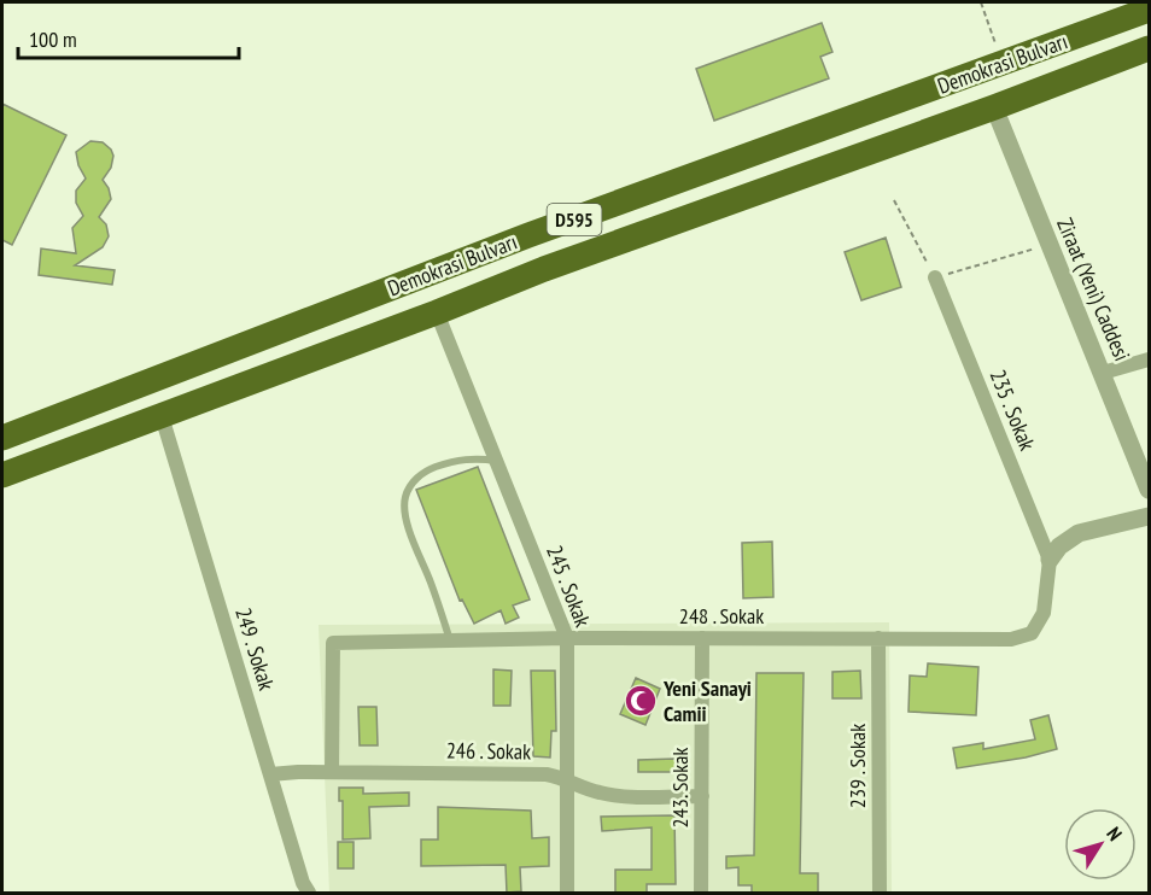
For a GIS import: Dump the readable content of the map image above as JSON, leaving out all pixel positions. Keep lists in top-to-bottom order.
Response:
{
  "streets": {
    "highway": ["Demokrasi Bulvarı", "D595"],
    "street": [
      "Ziraat (Yeni) Caddesi",
      "235 . Sokak",
      "245 . Sokak",
      "248 . Sokak",
      "249 . Sokak",
      "246 . Sokak",
      "239 . Sokak",
      "243. Sokak"
    ]
  },
  "crossings": [
    ["Demokrasi Bulvarı", "Ziraat (Yeni) Caddesi"],
    ["Demokrasi Bulvarı", "245 . Sokak"],
    ["Demokrasi Bulvarı", "249 . Sokak"],
    ["235 . Sokak", "248 . Sokak"],
    ["245 . Sokak", "248 . Sokak"],
    ["245 . Sokak", "246 . Sokak"],
    ["248 . Sokak", "246 . Sokak"],
    ["248 . Sokak", "239 . Sokak"],
    ["248 . Sokak", "243. Sokak"],
    ["249 . Sokak", "246 . Sokak"],
    ["246 . Sokak", "243. Sokak"]
  ],
  "places": {
    "mosque": ["Yeni Sanayi Camii"]
  },
  "scale_bar": "100 m",
  "north": "top right"
}
